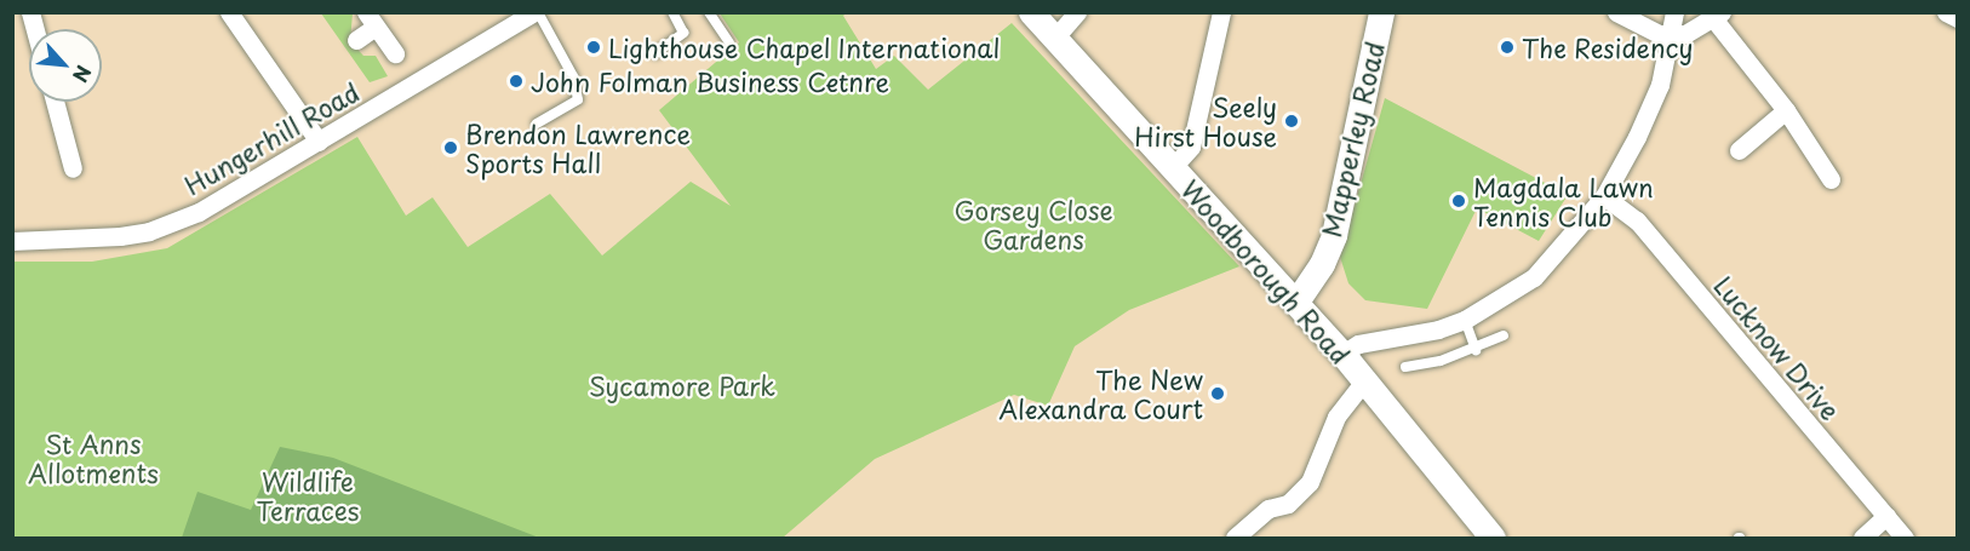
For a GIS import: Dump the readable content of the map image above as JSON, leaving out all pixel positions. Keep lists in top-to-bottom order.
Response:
{
  "streets": {
    "main road": ["Mapperley Road", "Woodborough Road"],
    "street": ["Hungerhill Road", "Lucknow Drive"]
  },
  "crossings": [
    ["Mapperley Road", "Woodborough Road"]
  ],
  "parks": [
    "Gorsey Close Gardens",
    "Sycamore Park",
    "St Anns Allotments",
    "Wildlife Terraces"
  ],
  "places": [
    "Lighthouse Chapel International",
    "The Residency",
    "John Folman Business Cetnre",
    "Seely Hirst House",
    "Brendon Lawrence Sports Hall",
    "Magdala Lawn Tennis Club",
    "The New Alexandra Court"
  ],
  "north": "bottom right"
}
